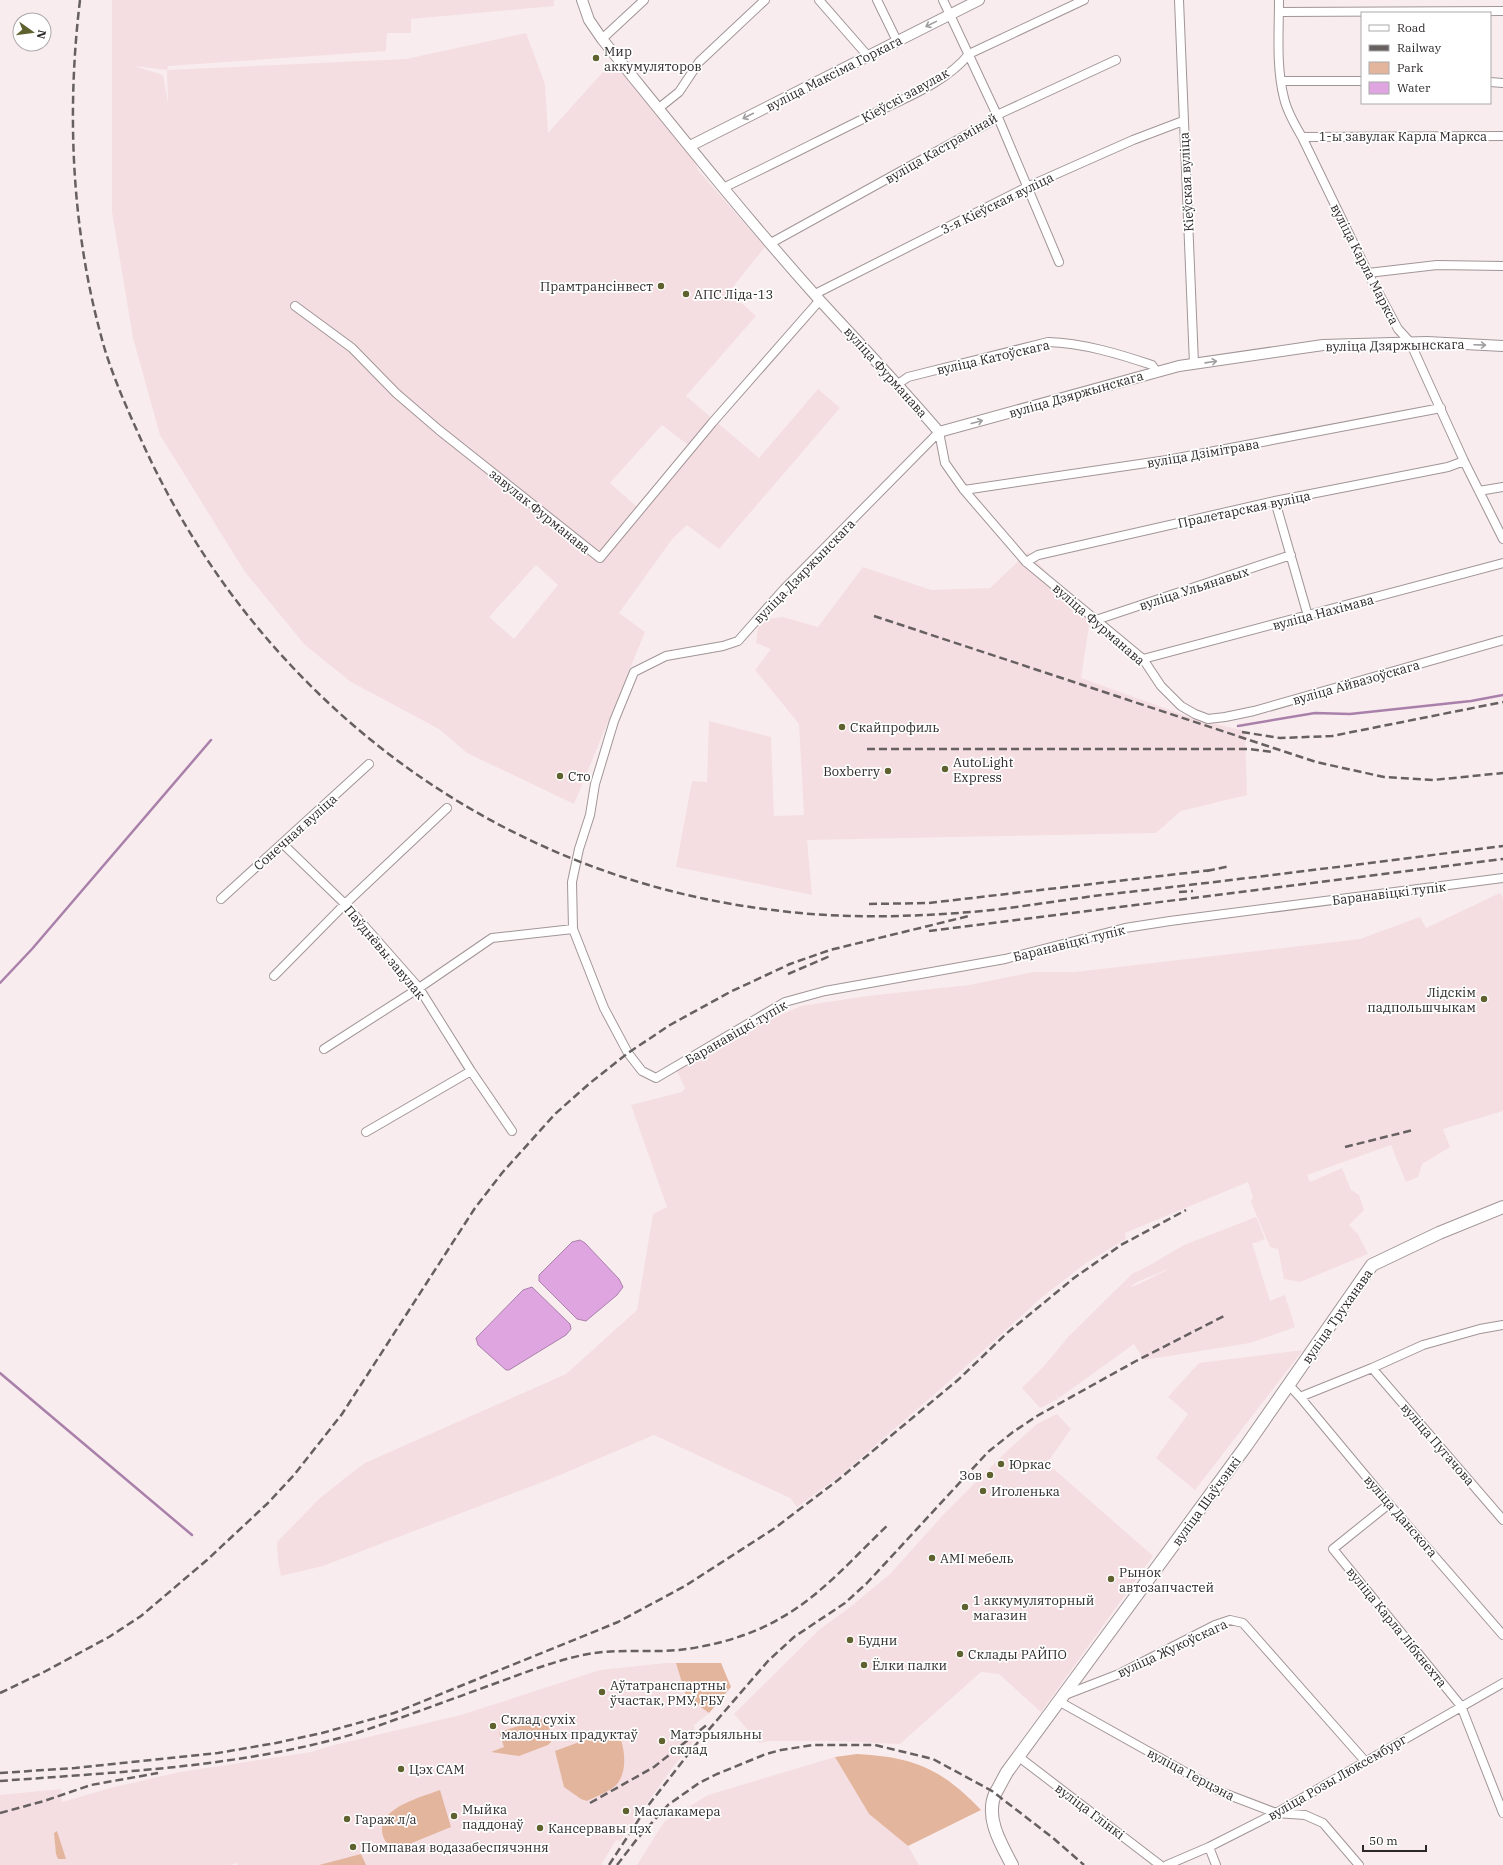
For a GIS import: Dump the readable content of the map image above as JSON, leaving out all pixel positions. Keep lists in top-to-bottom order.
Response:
{
  "streets": {
    "main road": ["вуліца Труханава", "вуліца Шаўчэнкі"],
    "street": [
      "вуліца Максіма Горкага",
      "Кіеўскі завулак",
      "1-ы завулак Карла Маркса",
      "вуліца Кастрамінай",
      "Кіеўская вуліца",
      "3-я Кіеўская вуліца",
      "вуліца Карла Маркса",
      "вуліца Дзяржынскага",
      "вуліца Катоўскага",
      "вуліца Фурманава",
      "вуліца Дзімітрава",
      "Пралетарская вуліца",
      "завулак Фурманава",
      "вуліца Ульянавых",
      "вуліца Нахімава",
      "вуліца Айвазоўскага",
      "Сонечная вуліца",
      "Баранавіцкі тупік",
      "Паўднёвы завулак",
      "вуліца Пугачова",
      "вуліца Данскога",
      "вуліца Карла Лібкнехта",
      "вуліца Жукоўскага",
      "вуліца Герцэна",
      "вуліца Розы Люксембург",
      "вуліца Глінкі"
    ]
  },
  "crossings": [
    ["вуліца Максіма Горкага", "вуліца Фурманава"],
    ["Кіеўскі завулак", "вуліца Фурманава"],
    ["1-ы завулак Карла Маркса", "вуліца Карла Маркса"],
    ["вуліца Кастрамінай", "вуліца Фурманава"],
    ["Кіеўская вуліца", "3-я Кіеўская вуліца"],
    ["Кіеўская вуліца", "вуліца Дзяржынскага"],
    ["3-я Кіеўская вуліца", "вуліца Фурманава"],
    ["3-я Кіеўская вуліца", "завулак Фурманава"],
    ["вуліца Карла Маркса", "вуліца Дзяржынскага"],
    ["вуліца Карла Маркса", "вуліца Дзімітрава"],
    ["вуліца Карла Маркса", "Пралетарская вуліца"],
    ["вуліца Дзяржынскага", "вуліца Катоўскага"],
    ["вуліца Дзяржынскага", "вуліца Фурманава"],
    ["вуліца Дзяржынскага", "Баранавіцкі тупік"],
    ["вуліца Катоўскага", "вуліца Фурманава"],
    ["вуліца Фурманава", "вуліца Дзімітрава"],
    ["вуліца Фурманава", "Пралетарская вуліца"],
    ["вуліца Фурманава", "завулак Фурманава"],
    ["вуліца Фурманава", "вуліца Ульянавых"],
    ["вуліца Фурманава", "вуліца Нахімава"],
    ["вуліца Фурманава", "вуліца Айвазоўскага"],
    ["Сонечная вуліца", "Паўднёвы завулак"],
    ["вуліца Труханава", "вуліца Шаўчэнкі"],
    ["вуліца Шаўчэнкі", "вуліца Жукоўскага"],
    ["вуліца Шаўчэнкі", "вуліца Герцэна"],
    ["вуліца Шаўчэнкі", "вуліца Глінкі"],
    ["вуліца Данскога", "вуліца Карла Лібкнехта"],
    ["вуліца Карла Лібкнехта", "вуліца Розы Люксембург"],
    ["вуліца Жукоўскага", "вуліца Герцэна"],
    ["вуліца Жукоўскага", "вуліца Розы Люксембург"],
    ["вуліца Герцэна", "вуліца Розы Люксембург"]
  ],
  "one_way": ["вуліца Дзяржынскага"],
  "places": [
    "Мир аккумуляторов",
    "Прамтрансінвест",
    "АПС Ліда-13",
    "Скайпрофиль",
    "AutoLight Express",
    "Boxberry",
    "Сто",
    "Лідскім падпольшчыкам",
    "Юркас",
    "Зов",
    "Иголенька",
    "AMI мебель",
    "Рынок автозапчастей",
    "1 аккумуляторный магазин",
    "Будни",
    "Склады РАЙПО",
    "Ёлки палки",
    "Аўтатранспартны ўчастак, РМУ, РБУ",
    "Склад сухіх малочных прадуктаў",
    "Матэрыяльны склад",
    "Цэх САМ",
    "Маслакамера",
    "Мыйка паддонаў",
    "Гараж л/а",
    "Кансервавы цэх",
    "Помпавая водазабеспячэння"
  ],
  "legend": [
    "Road",
    "Railway",
    "Park",
    "Water"
  ],
  "scale_bar": "50 m",
  "north": "right"
}
